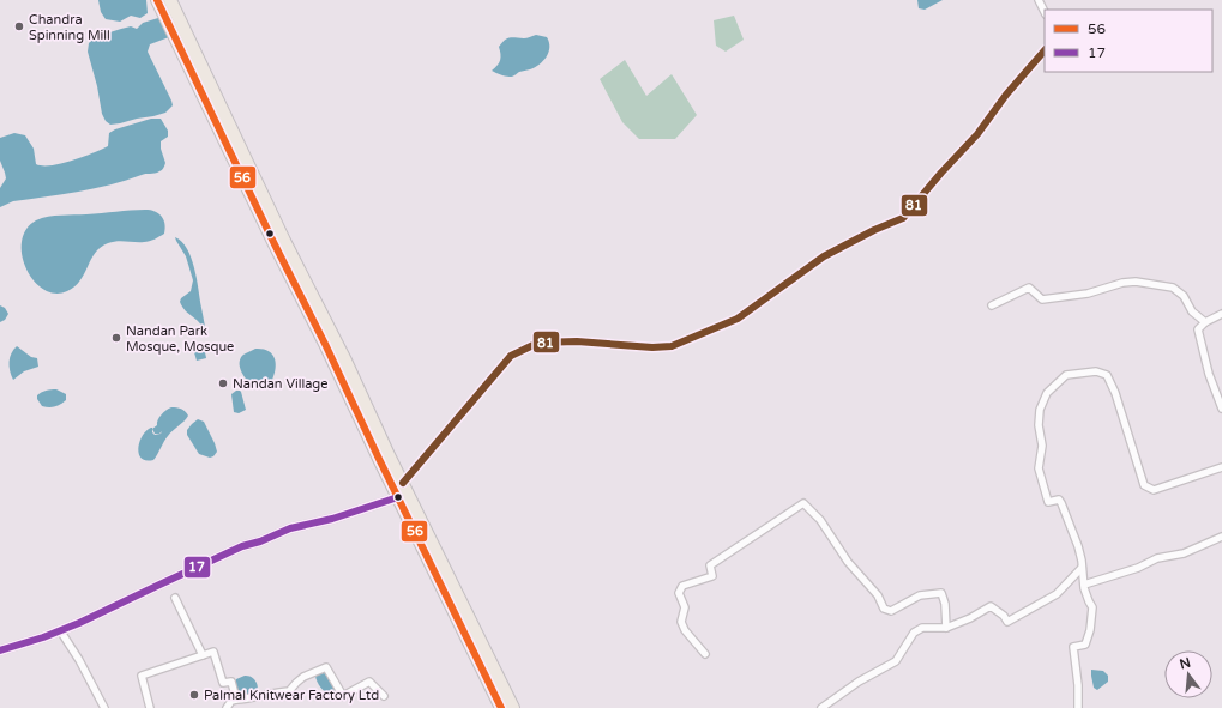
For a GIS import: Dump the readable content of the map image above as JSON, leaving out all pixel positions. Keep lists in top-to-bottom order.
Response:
{
  "places": [
    "Chandra Spinning Mill",
    "Nandan Park Mosque, Mosque",
    "Nandan Village",
    "Palmal Knitwear Factory Ltd"
  ],
  "lines": ["transit line 56", "transit line 81", "transit line 17"],
  "legend": ["56", "17"],
  "north": "top"
}
